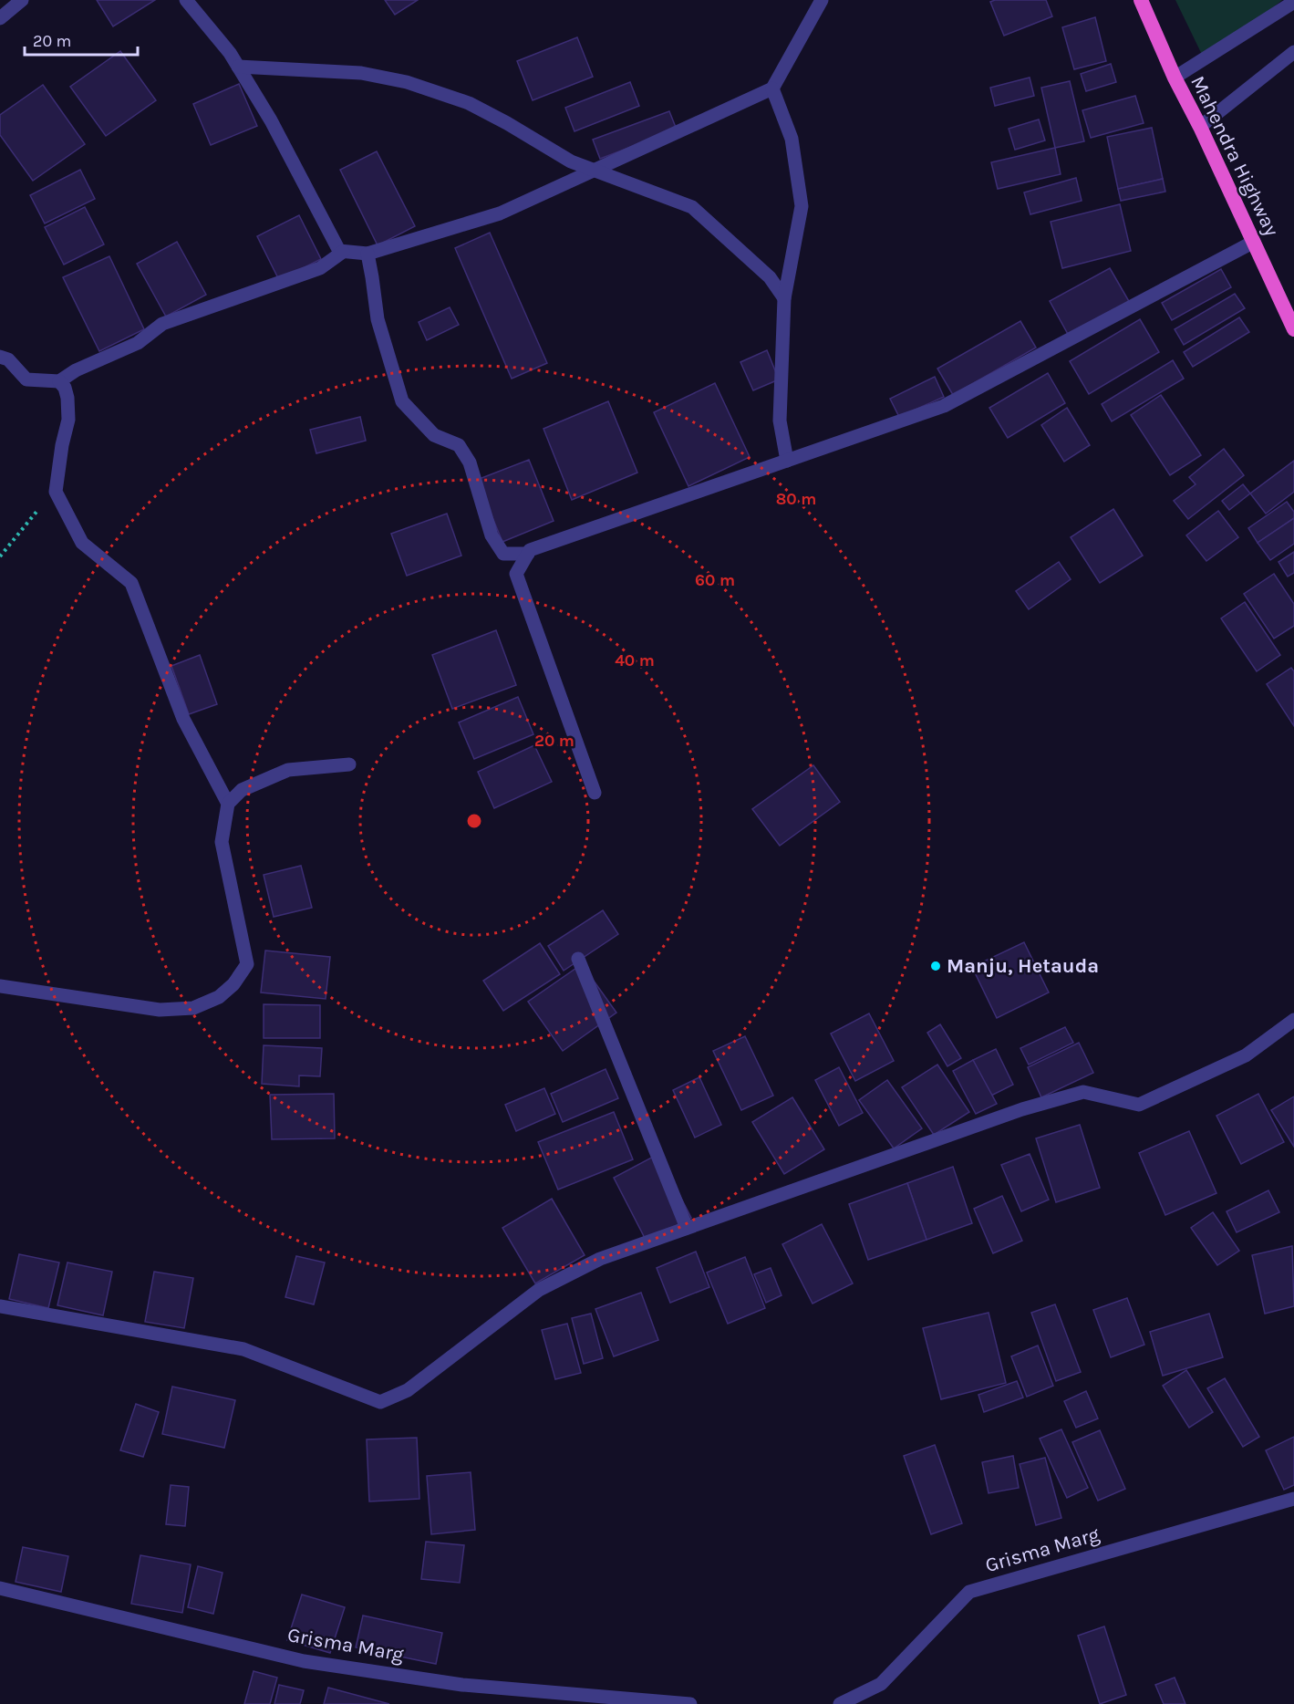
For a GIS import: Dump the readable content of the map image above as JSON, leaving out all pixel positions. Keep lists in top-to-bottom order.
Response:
{
  "streets": {
    "highway": ["Mahendra Highway"],
    "street": ["Grisma Marg"]
  },
  "places": ["Manju, Hetauda"],
  "scale_bar": "20 m",
  "rings": [
    "80 m",
    "60 m",
    "40 m",
    "20 m"
  ]
}
